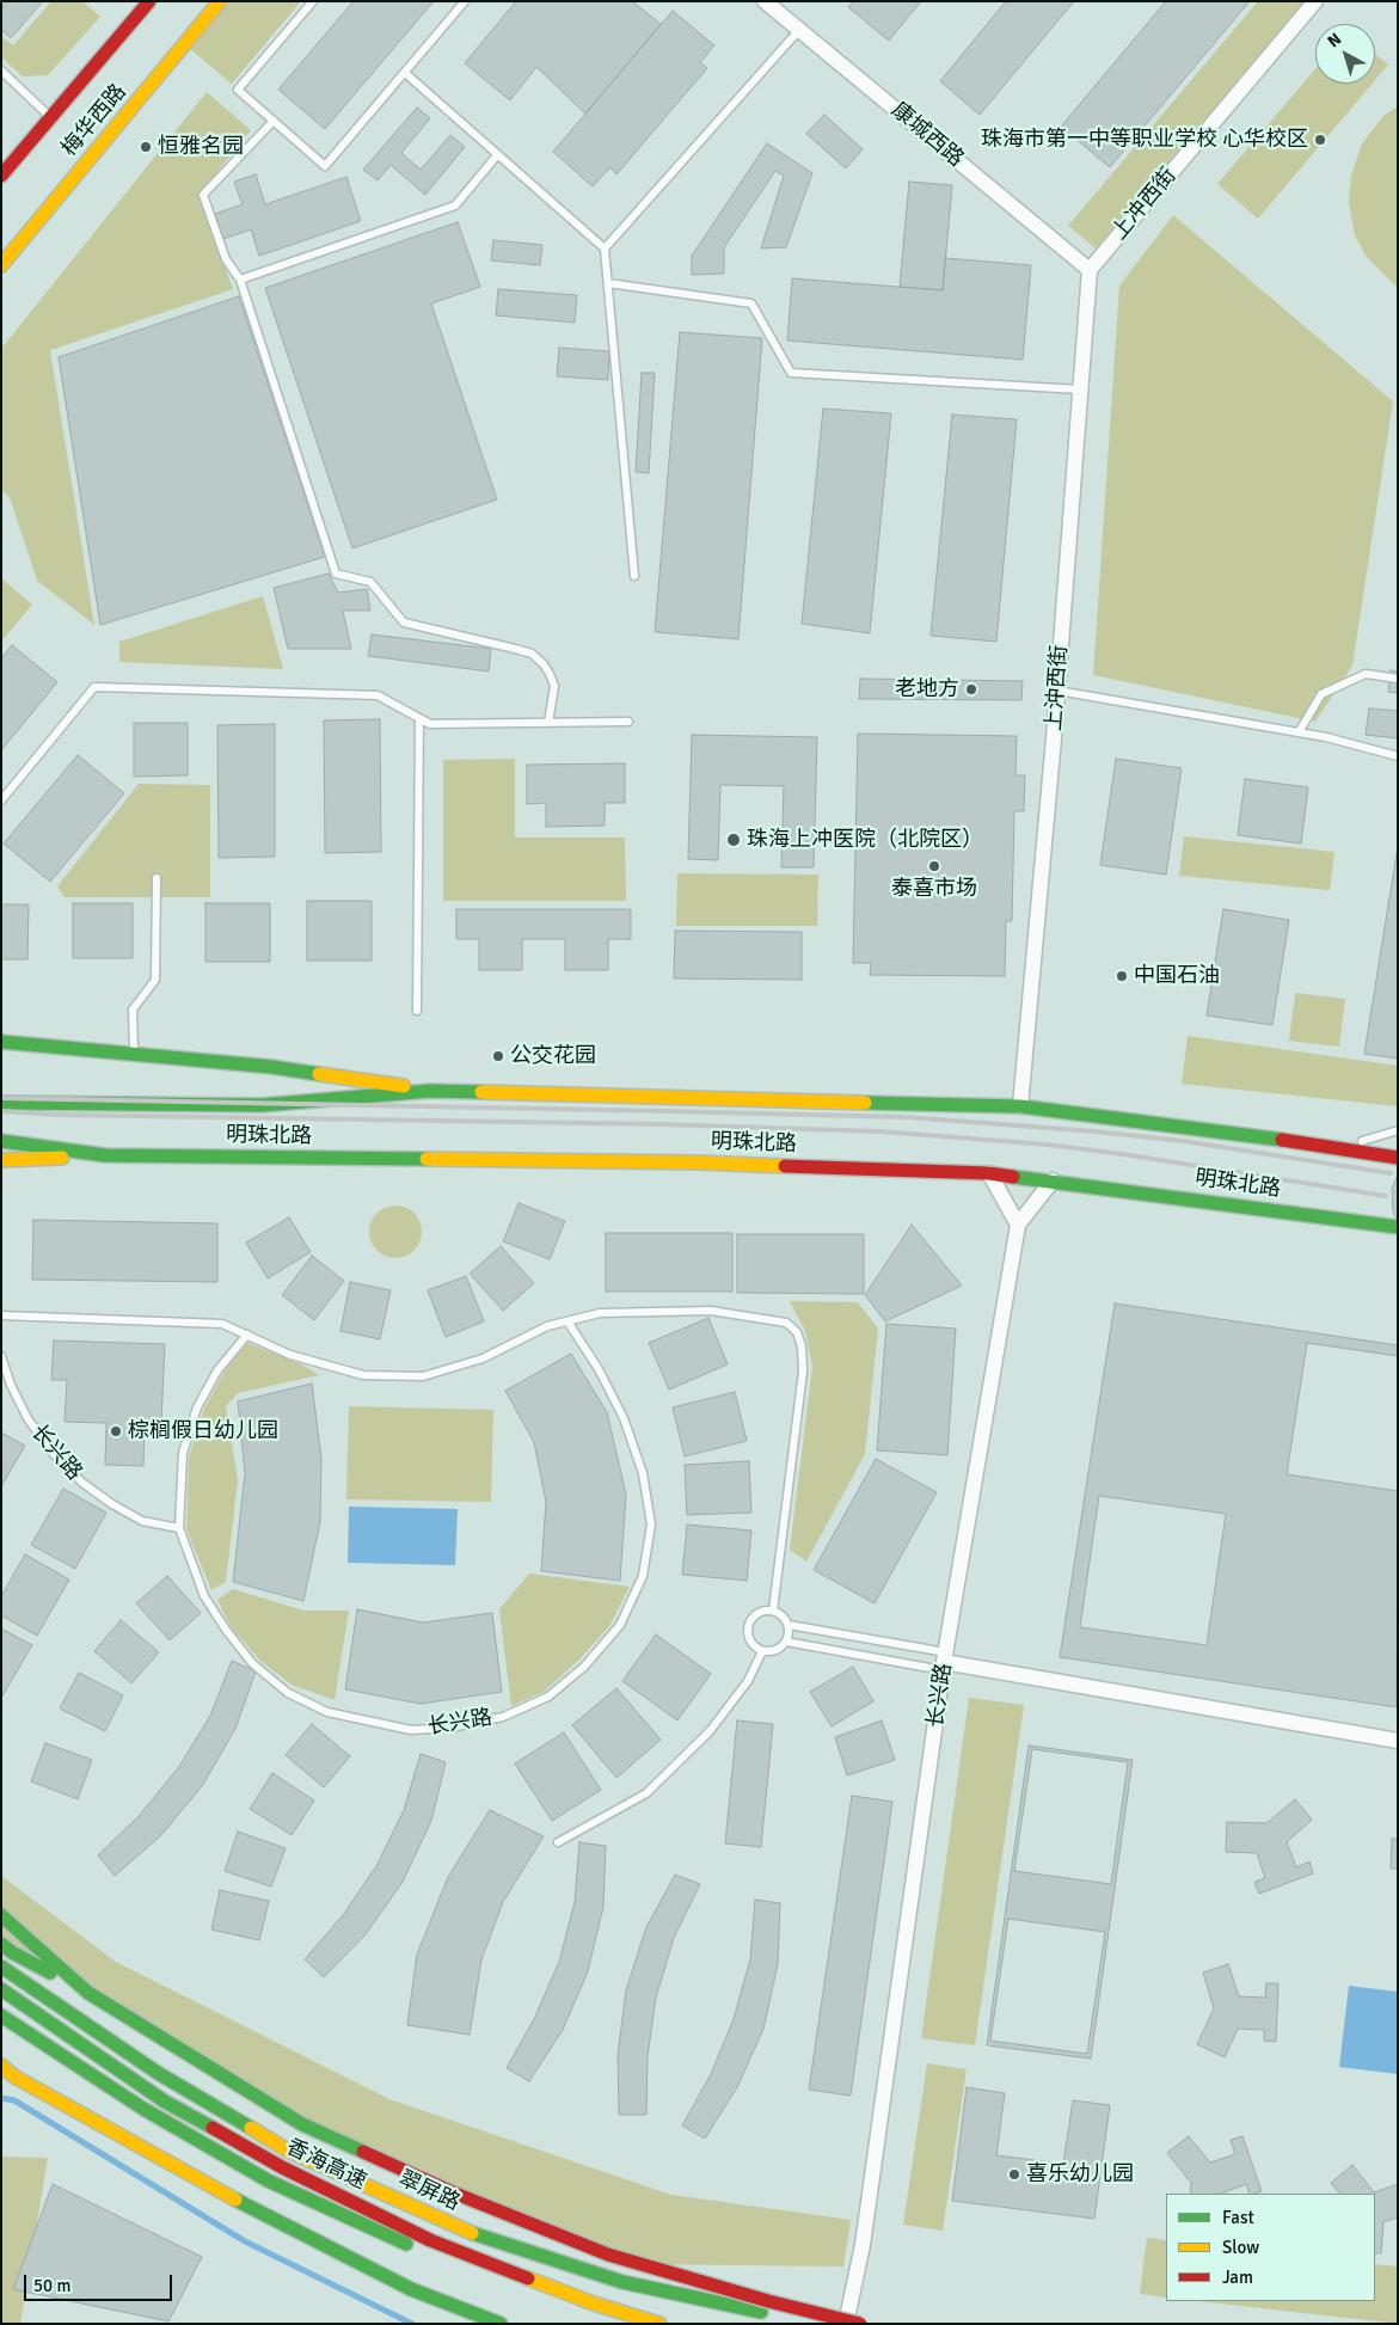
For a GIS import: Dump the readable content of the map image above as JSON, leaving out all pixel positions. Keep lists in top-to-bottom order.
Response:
{
  "streets": {
    "main road": [
      "梅华西路",
      "明珠北路",
      "香海高速",
      "翠屏路"
    ],
    "street": [
      "康城西路",
      "上冲西街",
      "上沖西街",
      "长兴路"
    ]
  },
  "crossings": [
    ["康城西路", "上冲西街"],
    ["康城西路", "上沖西街"],
    ["上冲西街", "上沖西街"],
    ["上沖西街", "明珠北路"],
    ["明珠北路", "长兴路"]
  ],
  "places": [
    "珠海市第一中等职业学校 心华校区",
    "恒雅名园",
    "老地方",
    "珠海上冲医院（北院区）",
    "泰喜市场",
    "中国石油",
    "公交花园",
    "棕榈假日幼儿园",
    "喜乐幼儿园"
  ],
  "legend": ["Fast", "Slow", "Jam"],
  "scale_bar": "50 m",
  "north": "top left"
}
